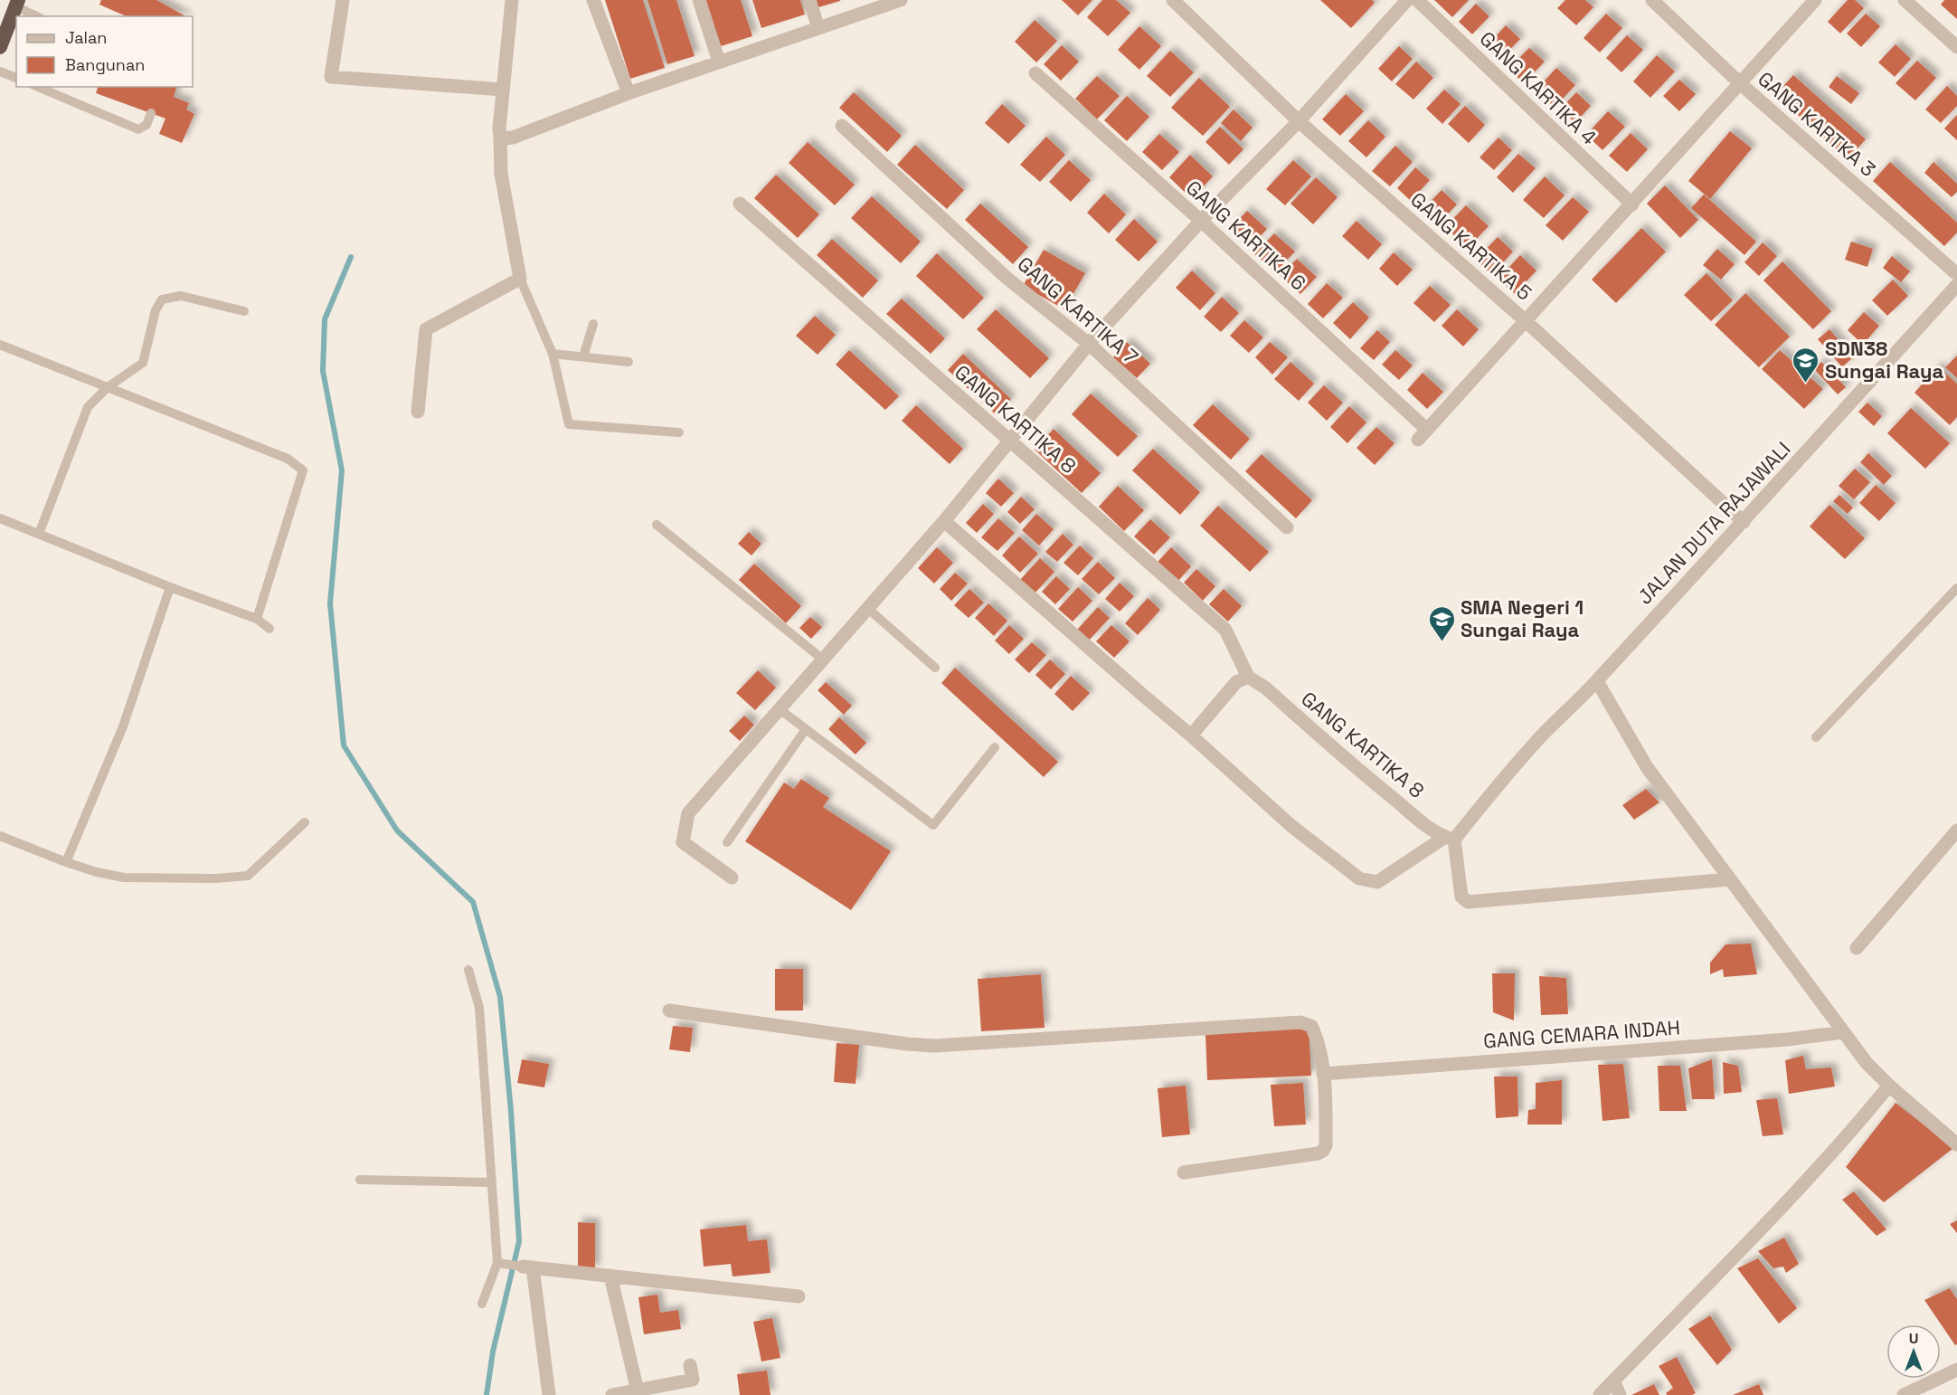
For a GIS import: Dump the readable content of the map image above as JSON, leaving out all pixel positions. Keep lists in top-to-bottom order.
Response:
{
  "streets": {
    "street": [
      "GANG KARTIKA 4",
      "GANG KARTKA 3",
      "GANG KARTIKA 6",
      "GANG KARTIKA 5",
      "GANG KARTIKA 7",
      "GANG KARTIKA 8",
      "JALAN DUTA RAJAWALI",
      "GANG CEMARA INDAH"
    ]
  },
  "crossings": [
    ["GANG KARTIKA 6", "GANG KARTIKA 5"],
    ["GANG KARTIKA 5", "JALAN DUTA RAJAWALI"],
    ["GANG KARTIKA 8", "JALAN DUTA RAJAWALI"]
  ],
  "places": {
    "school or university": ["SDN38 Sungai Raya", "SMA Negeri 1 Sungai Raya"]
  },
  "legend": ["Jalan", "Bangunan"],
  "north": "top"
}
